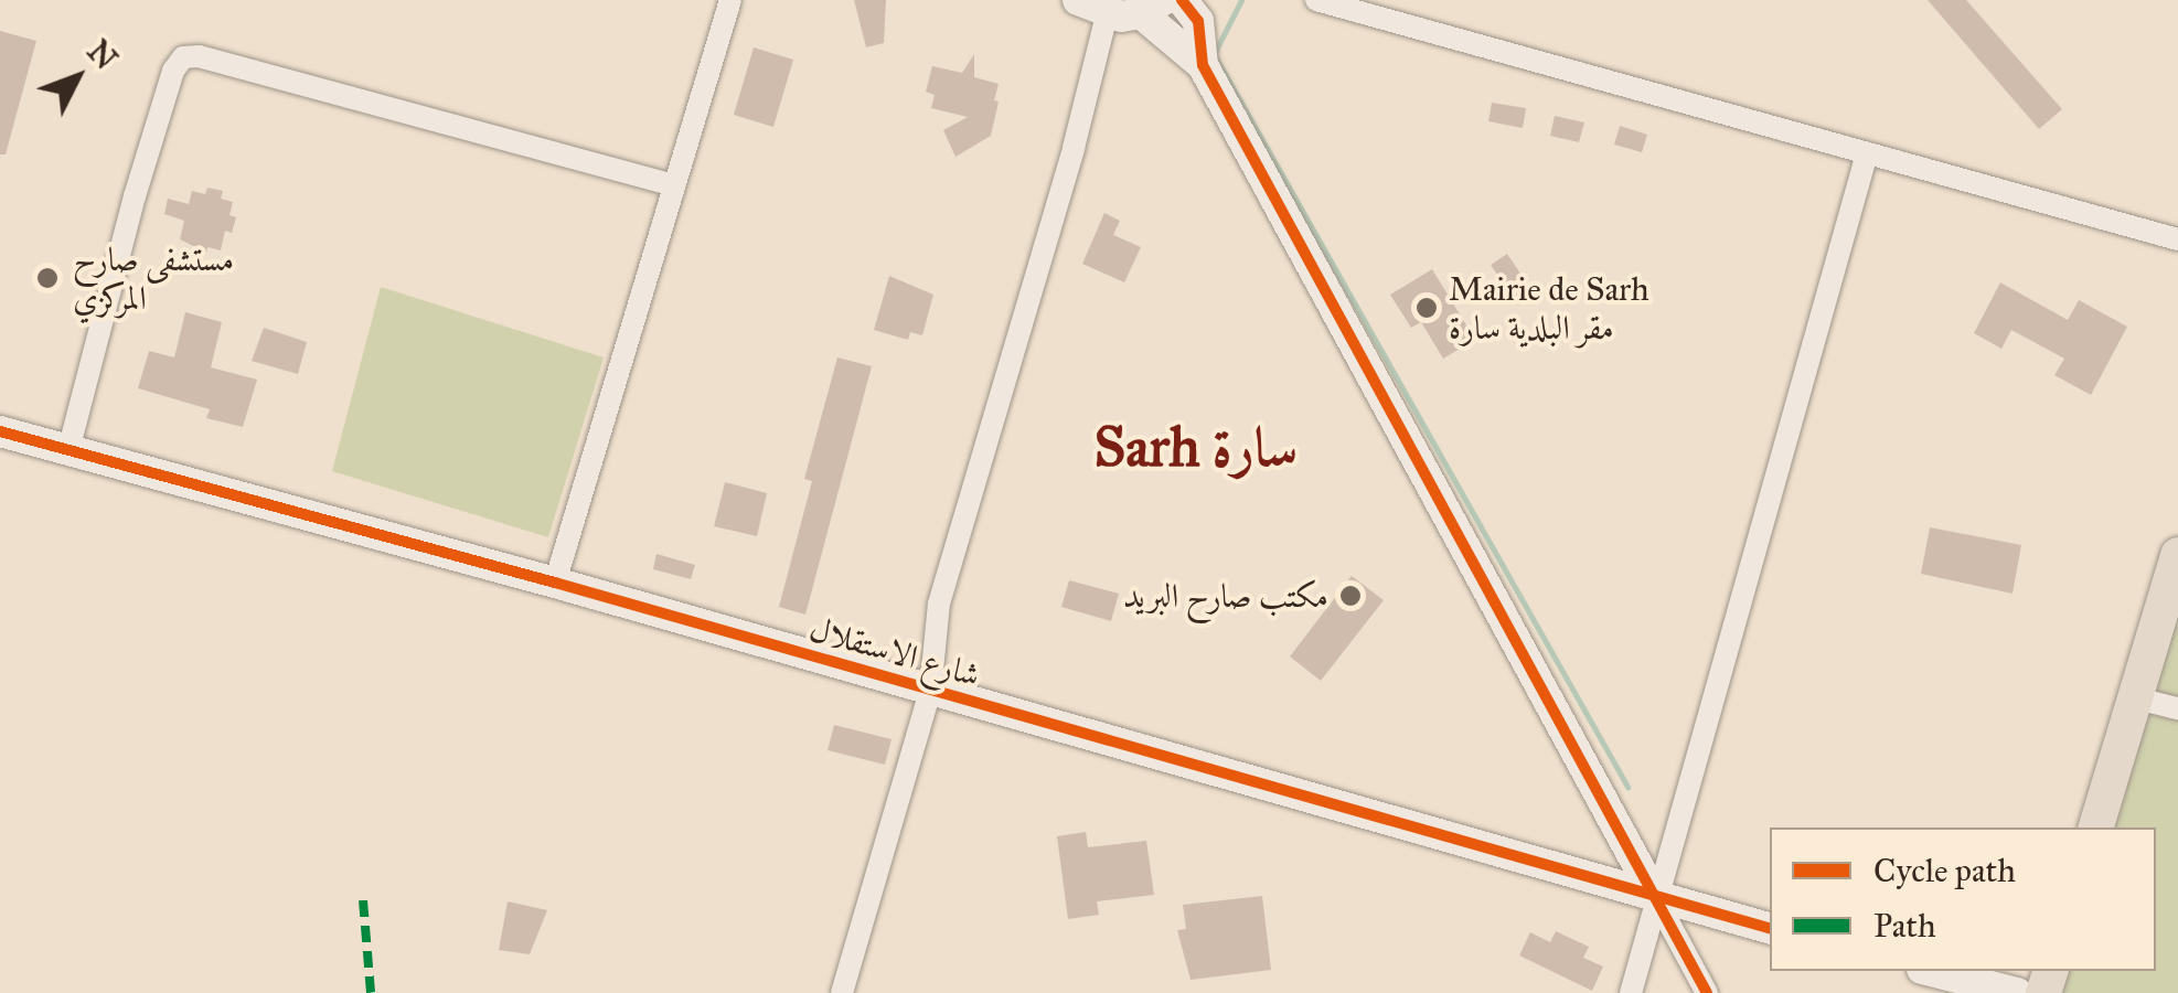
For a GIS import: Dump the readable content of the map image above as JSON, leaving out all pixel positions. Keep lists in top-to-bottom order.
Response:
{
  "streets": {
    "street": ["شارع الاستقلال"]
  },
  "districts": ["Sarh سارة"],
  "places": ["مستشفى صارح المركزي", "Mairie de Sarh مقر البلدية سارة", "مكتب صارح البريد"],
  "legend": ["Cycle path", "Path"],
  "north": "top right"
}
